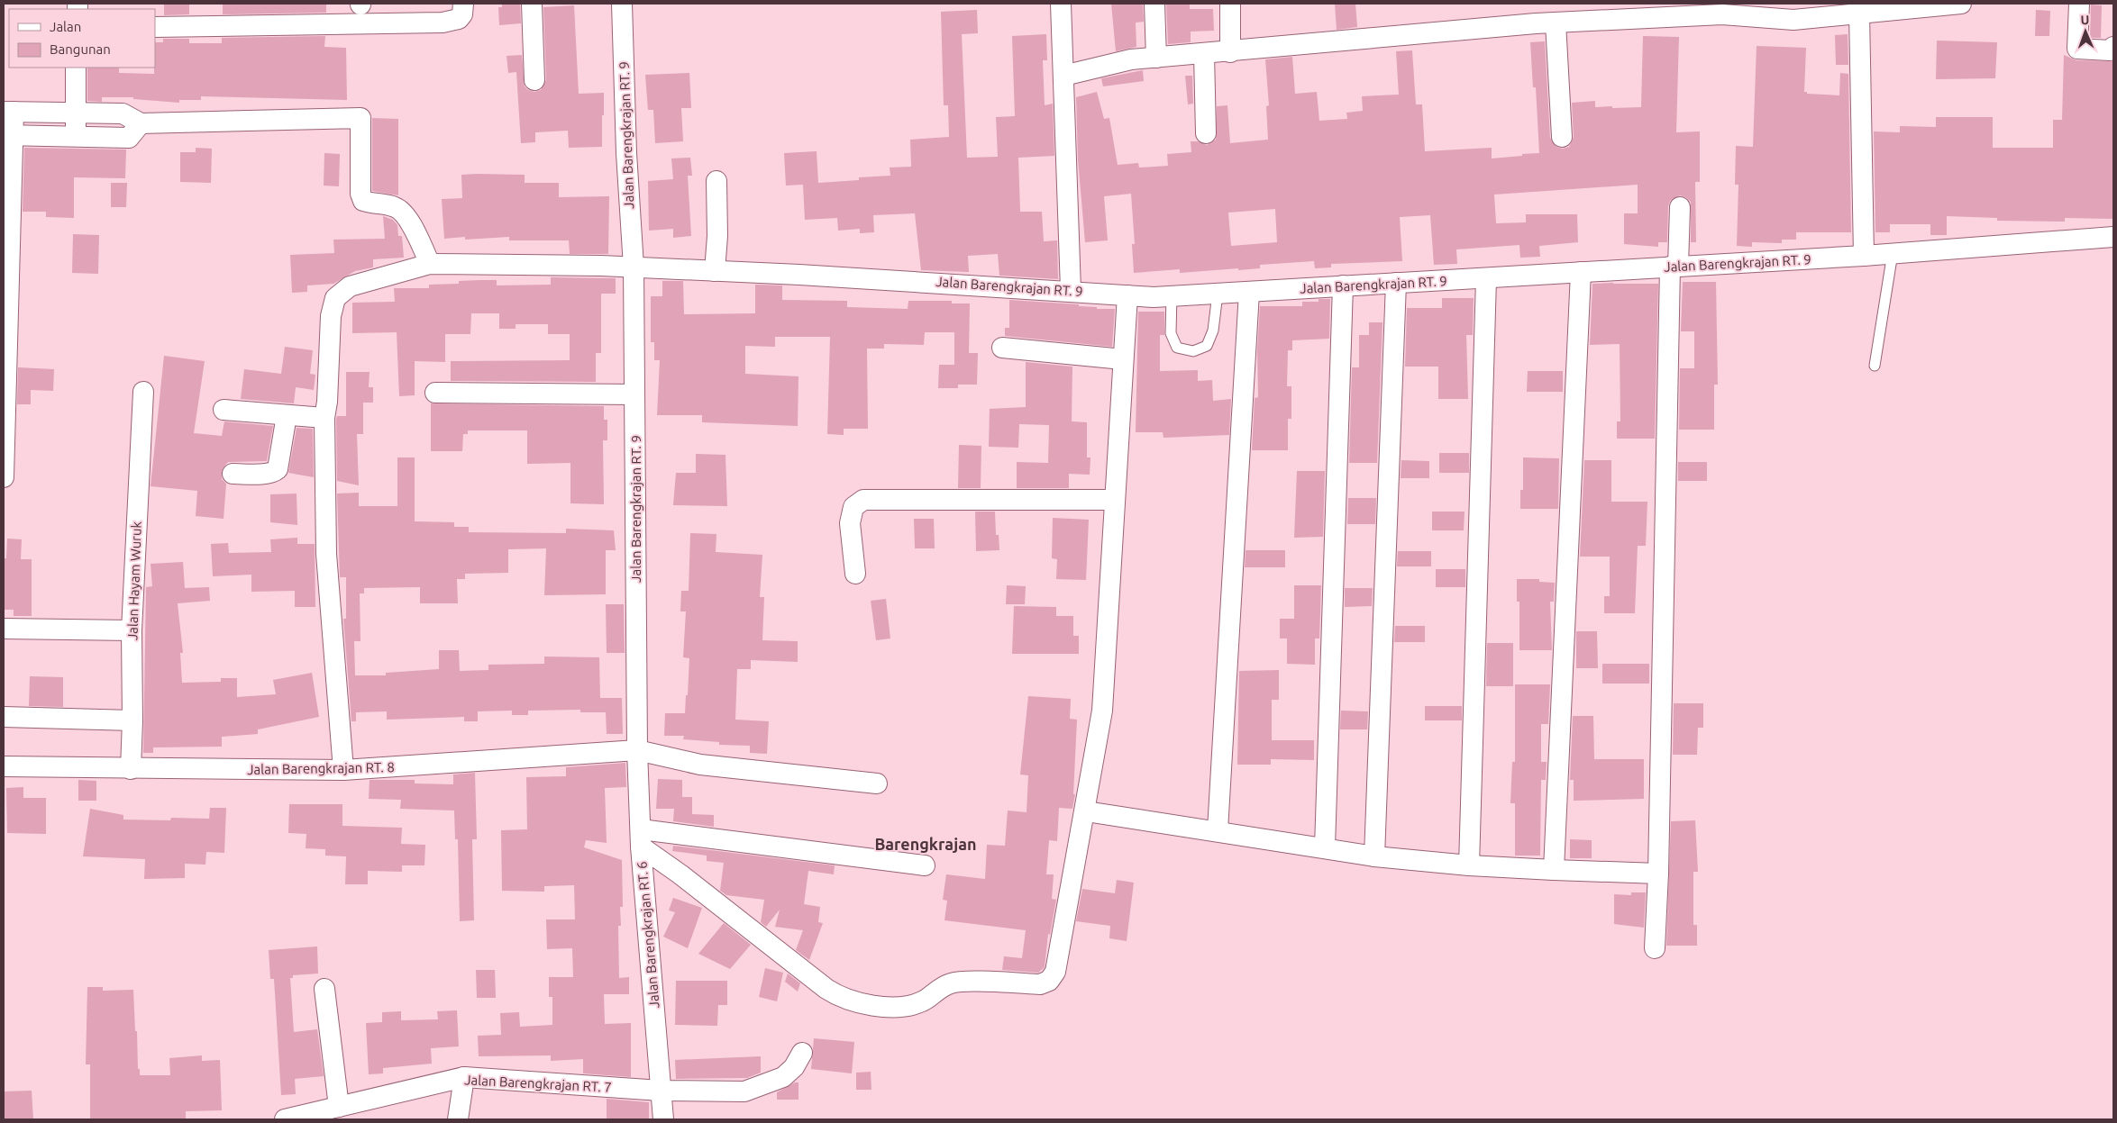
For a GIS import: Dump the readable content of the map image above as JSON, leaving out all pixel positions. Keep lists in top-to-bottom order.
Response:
{
  "streets": {
    "street": [
      "Jalan Barengkrajan RT. 9",
      "Jalan Hayam Wuruk",
      "Jalan Barengkrajan RT. 8",
      "Jalan Barengkrajan RT. 6",
      "Jalan Barengkrajan RT. 7"
    ]
  },
  "crossings": [
    ["Jalan Barengkrajan RT. 9", "Jalan Barengkrajan RT. 8"],
    ["Jalan Barengkrajan RT. 9", "Jalan Barengkrajan RT. 6"],
    ["Jalan Hayam Wuruk", "Jalan Barengkrajan RT. 8"],
    ["Jalan Barengkrajan RT. 8", "Jalan Barengkrajan RT. 6"],
    ["Jalan Barengkrajan RT. 6", "Jalan Barengkrajan RT. 7"]
  ],
  "districts": ["Barengkrajan"],
  "legend": ["Jalan", "Bangunan"],
  "north": "top"
}
